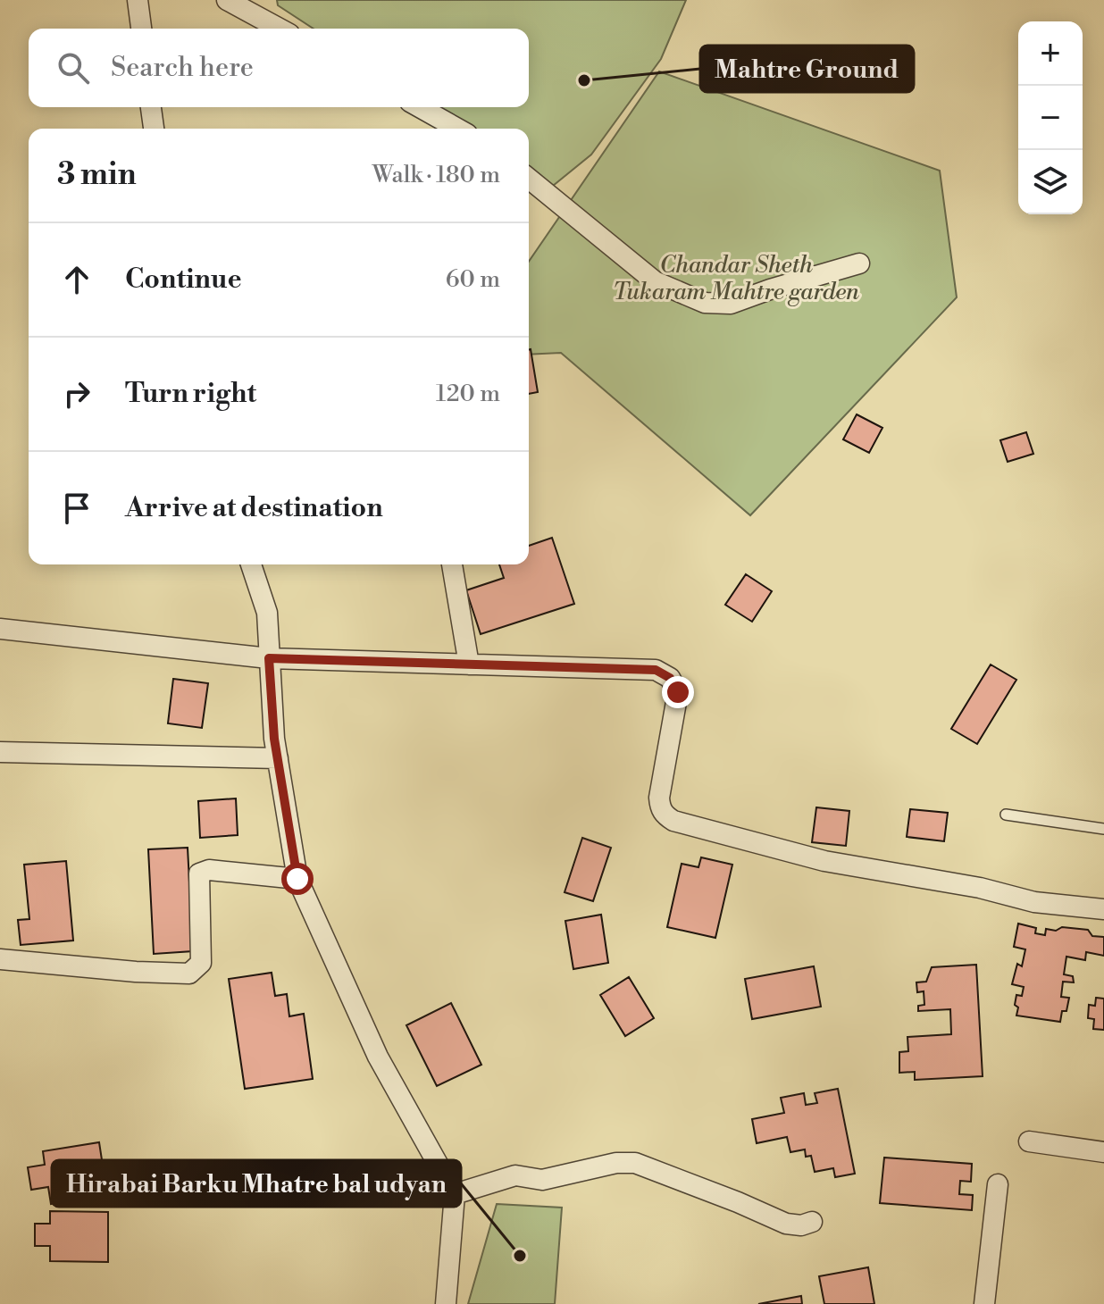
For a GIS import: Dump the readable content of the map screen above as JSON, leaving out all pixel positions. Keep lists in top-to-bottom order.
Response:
{
  "parks": ["Chandar Sheth Tukaram Mahtre garden"],
  "places": ["Mahtre Ground", "Hirabai Barku Mhatre bal udyan"],
  "page": {
    "map_buttons": ["+", "−"],
    "search": "Search here",
    "heading": ["3 min", "Walk · 180 m"],
    "list": [
      ["Continue", "60 m"],
      ["Turn right", "120 m"],
      "Arrive at destination"
    ]
  }
}
